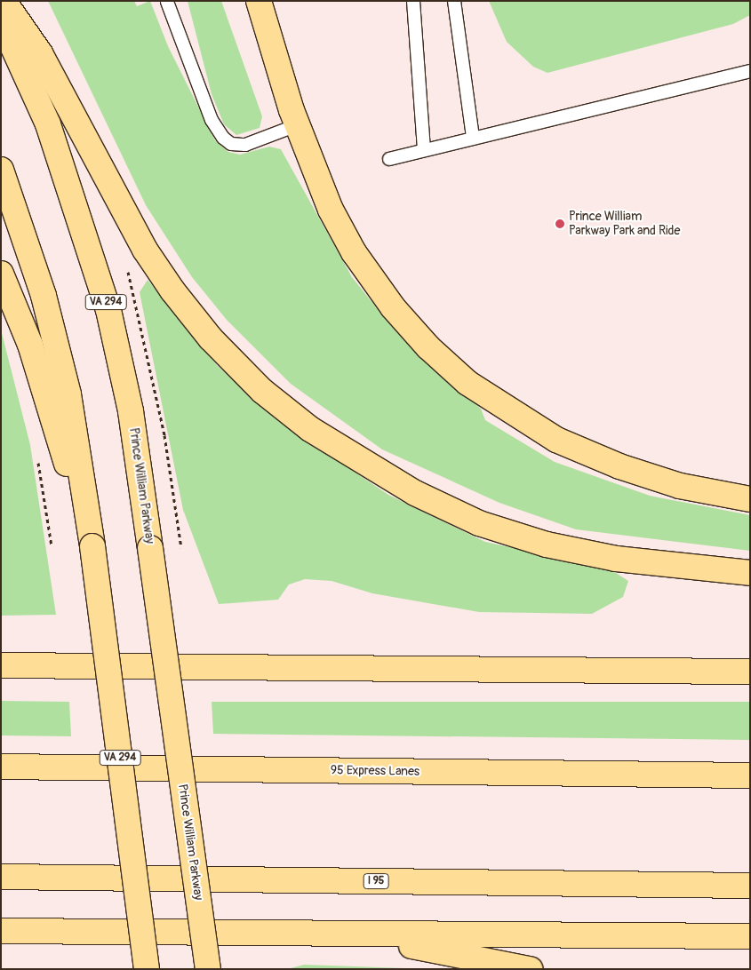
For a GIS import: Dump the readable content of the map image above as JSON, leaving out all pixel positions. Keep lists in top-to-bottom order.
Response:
{
  "streets": {
    "highway": [
      "VA 294",
      "Prince William Parkway",
      "95 Express Lanes",
      "I 95"
    ]
  },
  "places": ["Prince William Parkway Park and Ride"]
}
